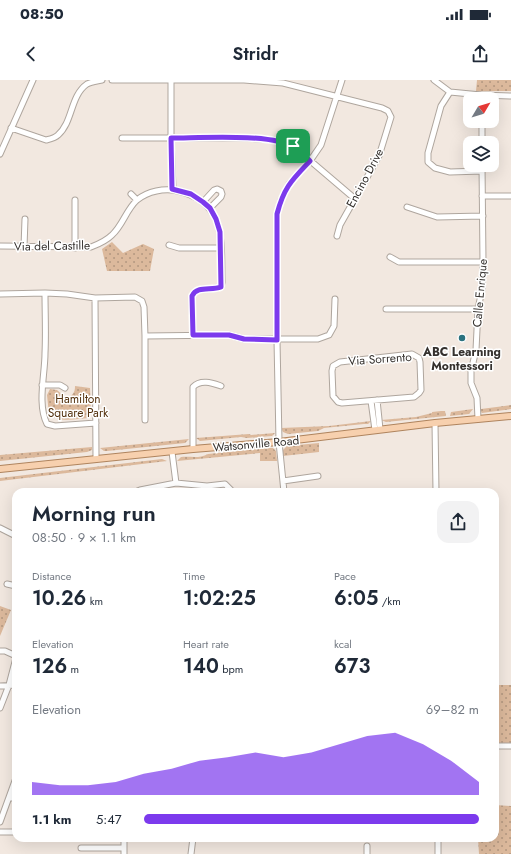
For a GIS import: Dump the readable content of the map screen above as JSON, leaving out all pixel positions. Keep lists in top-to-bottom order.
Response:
{
  "streets": {
    "main road": ["Watsonville Road"],
    "street": [
      "Encino Drive",
      "Via del Castille",
      "Calle Enrique",
      "Via Sorrento"
    ]
  },
  "crossings": [
    ["Calle Enrique", "Watsonville Road"]
  ],
  "parks": ["Hamilton Square Park"],
  "places": ["ABC Learning Montessori"],
  "north": "top right",
  "page": {
    "status": "08:50",
    "header": "Stridr",
    "heading": ["Morning run", "08:50 · 9 × 1.1 km"],
    "stats": [
      ["Distance", "10.26 km"],
      ["Time", "1:02:25"],
      ["Pace", "6:05 /km"],
      ["Elevation", "126 m"],
      ["Heart rate", "140 bpm"],
      ["kcal", "673"]
    ],
    "chart": ["Elevation", "69–82 m"],
    "list": [
      {
        "name": "1.1 km",
        "note": "5:47"
      }
    ]
  }
}
